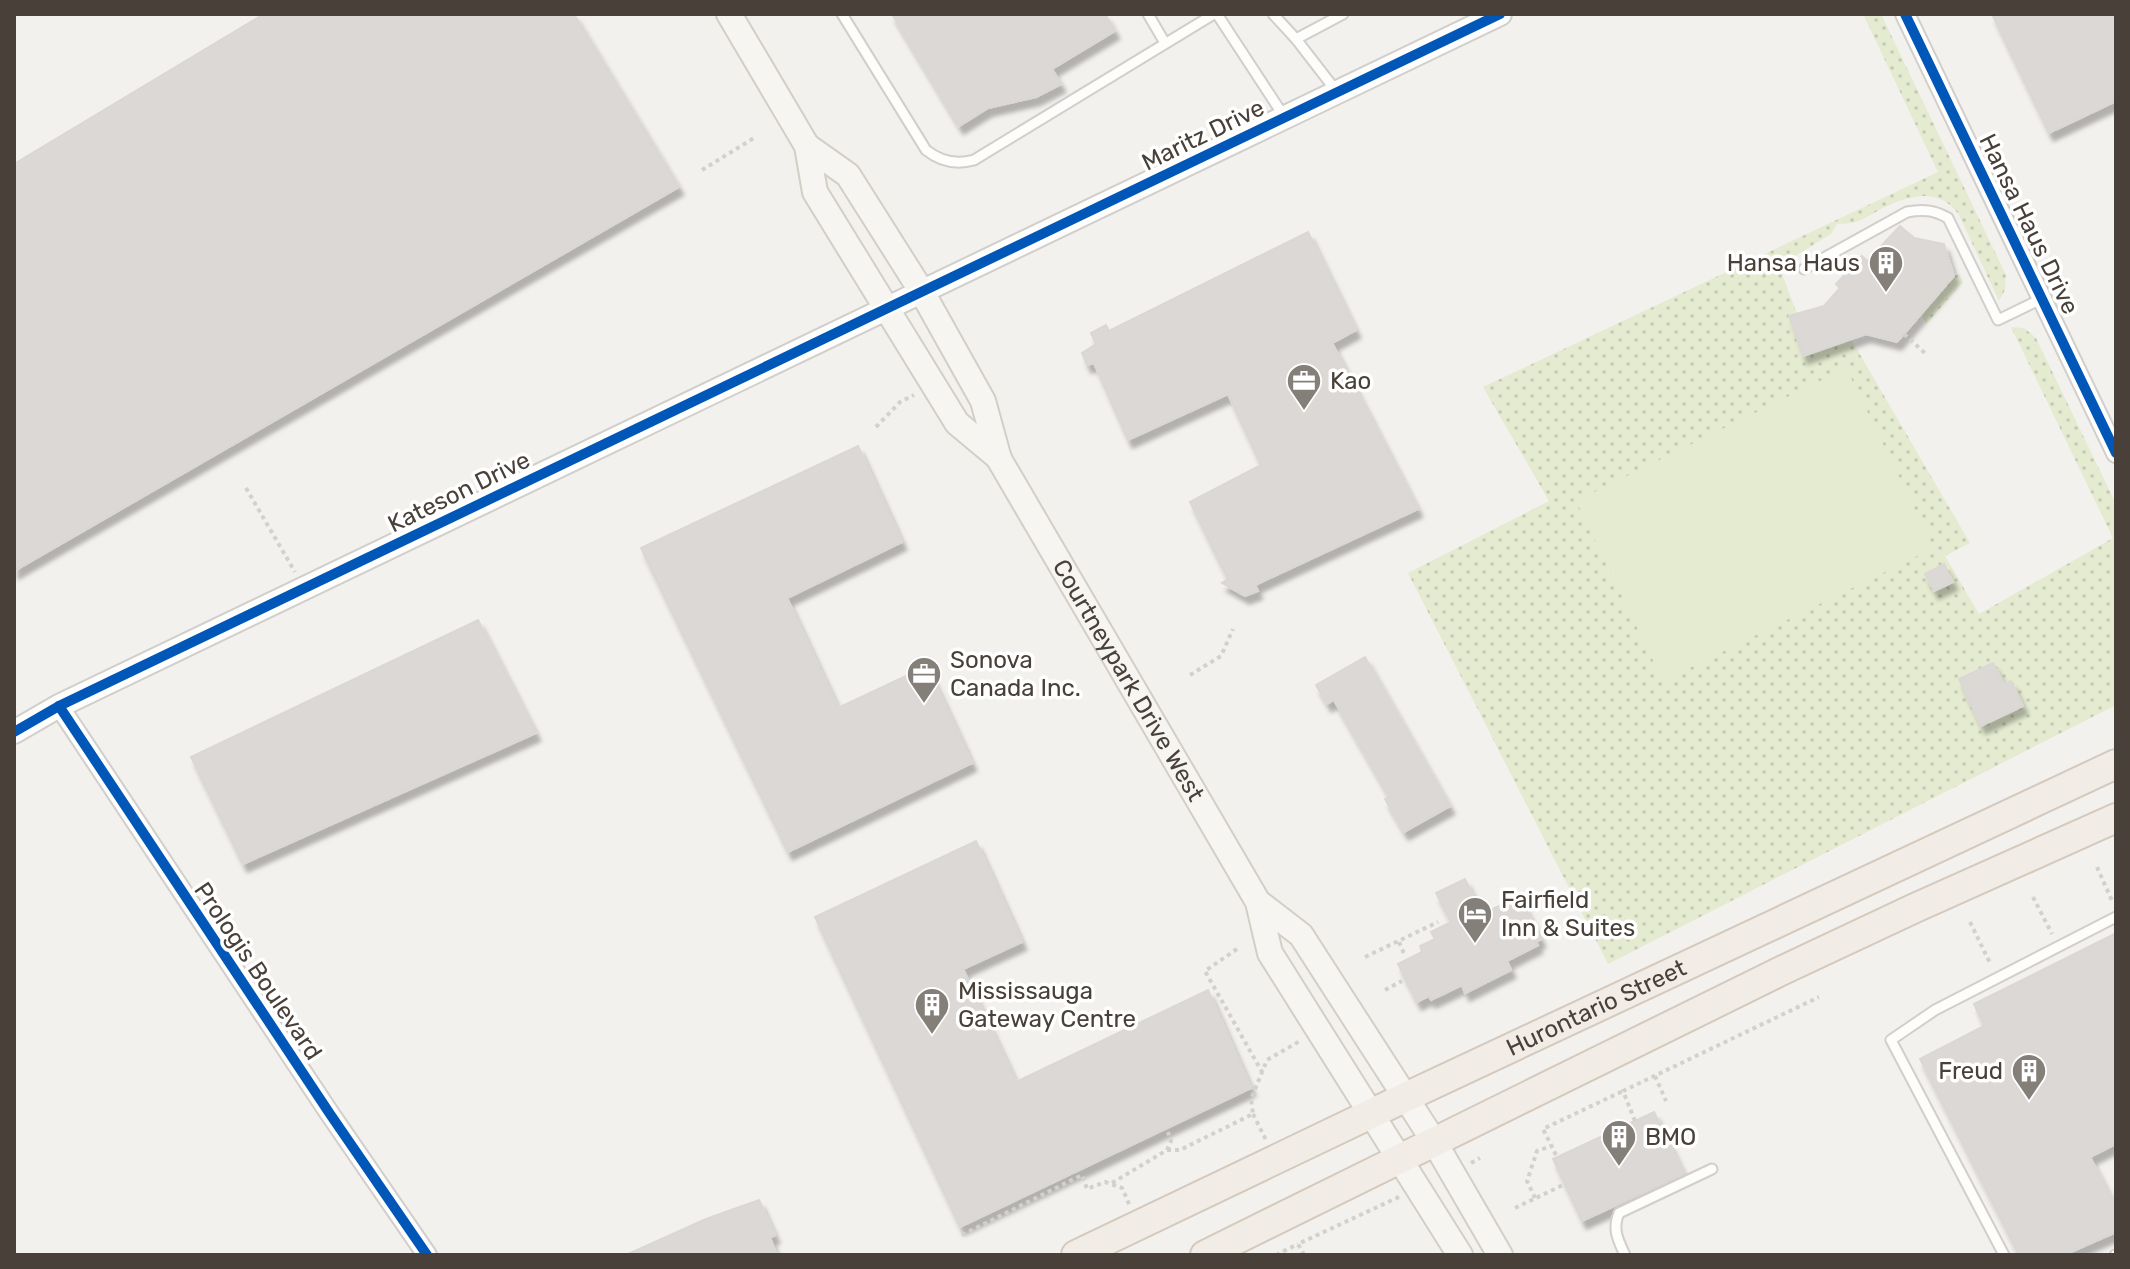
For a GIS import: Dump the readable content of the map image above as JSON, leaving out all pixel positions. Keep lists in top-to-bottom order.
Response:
{
  "streets": {
    "main road": ["Courtneypark Drive West", "Hurontario Street"],
    "street": [
      "Maritz Drive",
      "Hansa Haus Drive",
      "Kateson Drive",
      "Prologis Boulevard"
    ]
  },
  "crossings": [
    ["Maritz Drive", "Kateson Drive"],
    ["Maritz Drive", "Courtneypark Drive West"],
    ["Kateson Drive", "Courtneypark Drive West"],
    ["Kateson Drive", "Prologis Boulevard"],
    ["Courtneypark Drive West", "Hurontario Street"]
  ],
  "places": {
    "building": [
      "Hansa Haus",
      "Mississauga Gateway Centre",
      "Freud",
      "BMO"
    ],
    "office": ["Kao", "Sonova Canada Inc."],
    "hotel": ["Fairfield Inn & Suites"]
  }
}
